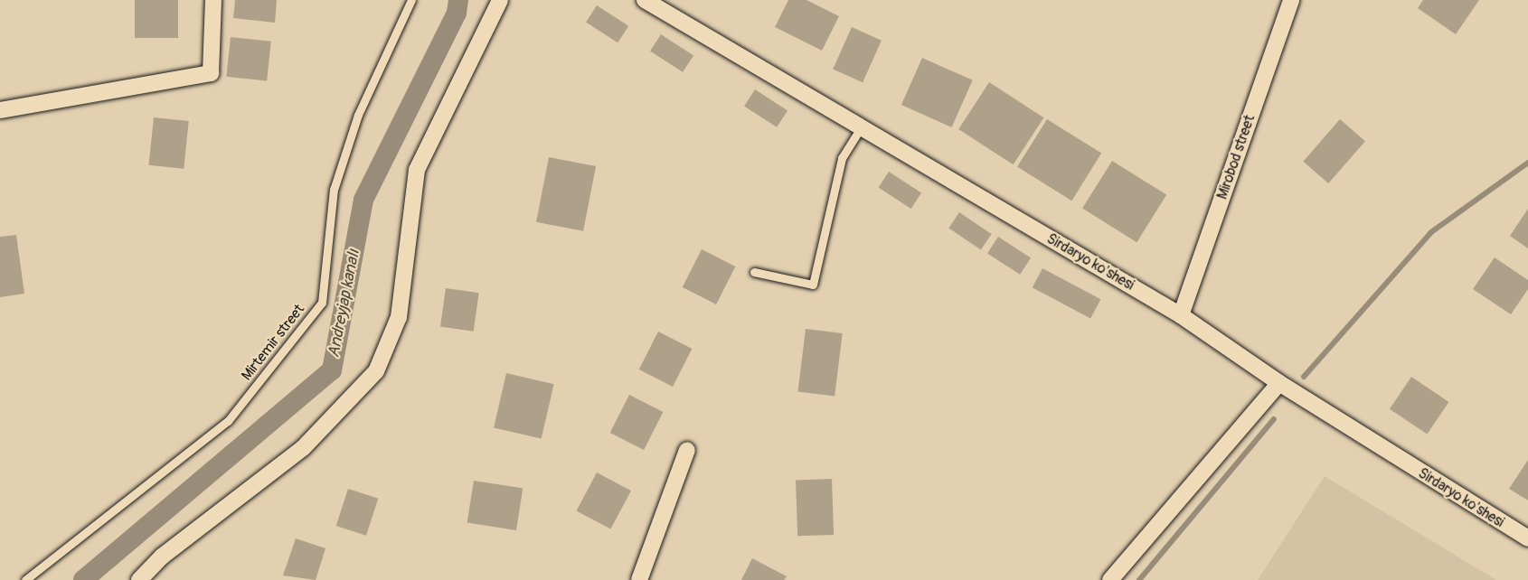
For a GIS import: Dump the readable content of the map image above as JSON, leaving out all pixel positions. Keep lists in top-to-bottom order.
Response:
{
  "streets": {
    "street": ["Mirobod street", "Sirdaryo ko'shesi"],
    "lane": ["Mirtemir street"]
  },
  "crossings": [
    ["Mirobod street", "Sirdaryo ko'shesi"]
  ],
  "water": ["Andreyjap kanalı"]
}
